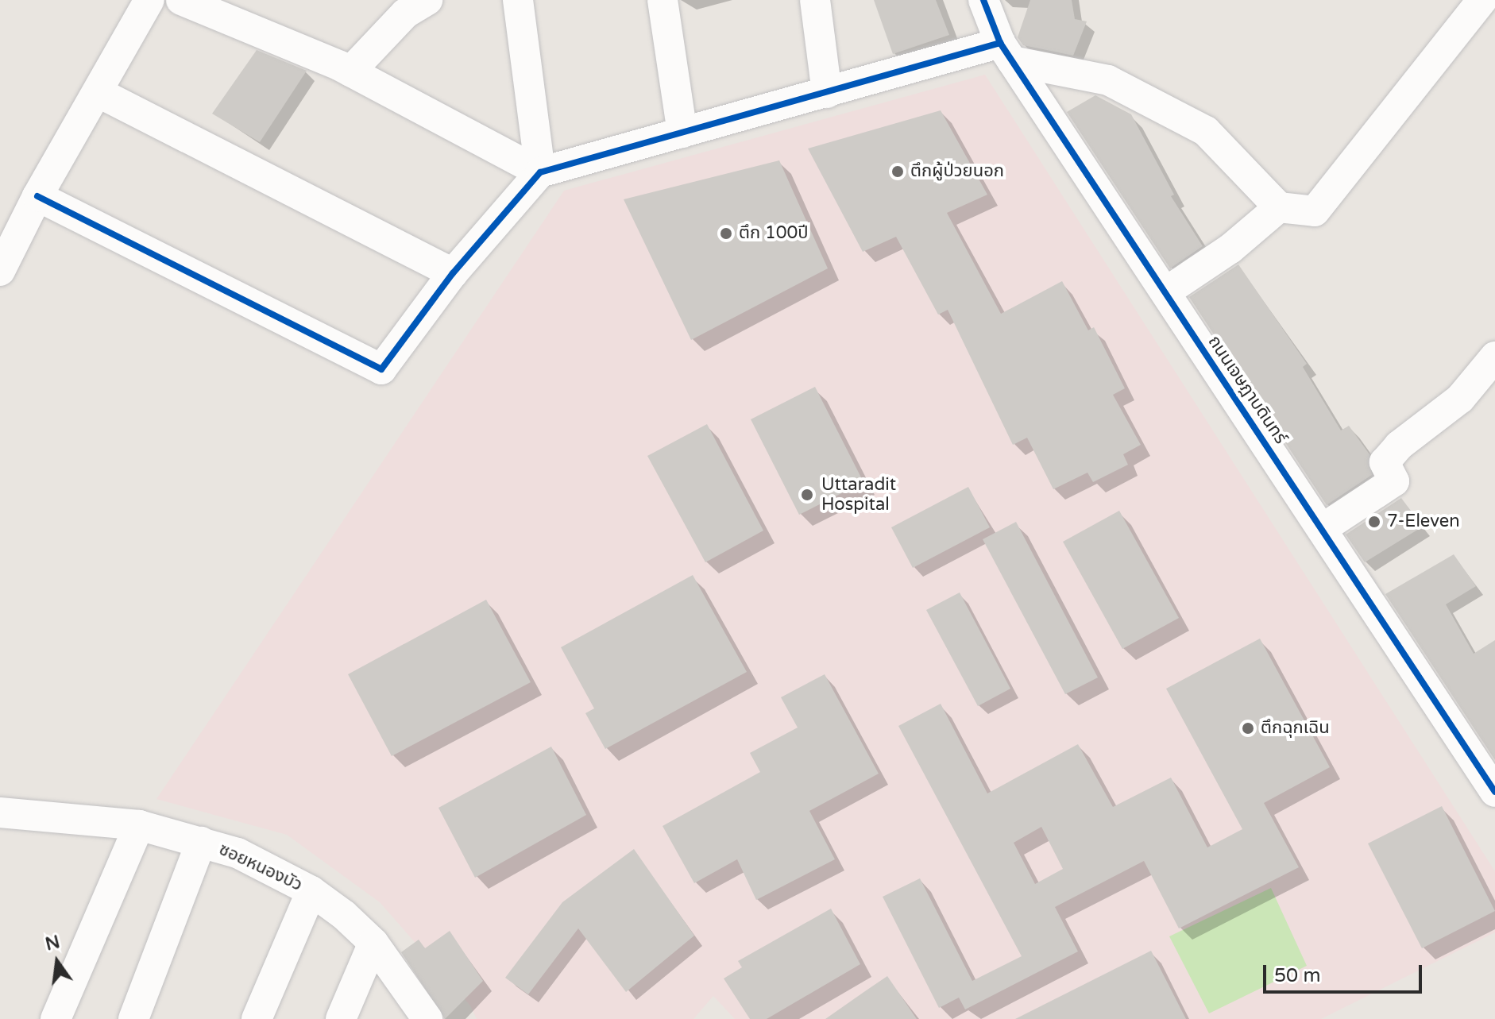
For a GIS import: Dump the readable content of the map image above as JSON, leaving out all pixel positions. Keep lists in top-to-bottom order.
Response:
{
  "streets": {
    "street": ["ถนนเจษฎาบดินทร์", "ซอยหนองบัว"]
  },
  "places": [
    "ตึกผู้ป่วยนอก",
    "ตึก 100ปี",
    "Uttaradit Hospital",
    "7-Eleven",
    "ตึกฉุกเฉิน"
  ],
  "scale_bar": "50 m",
  "north": "top"
}
